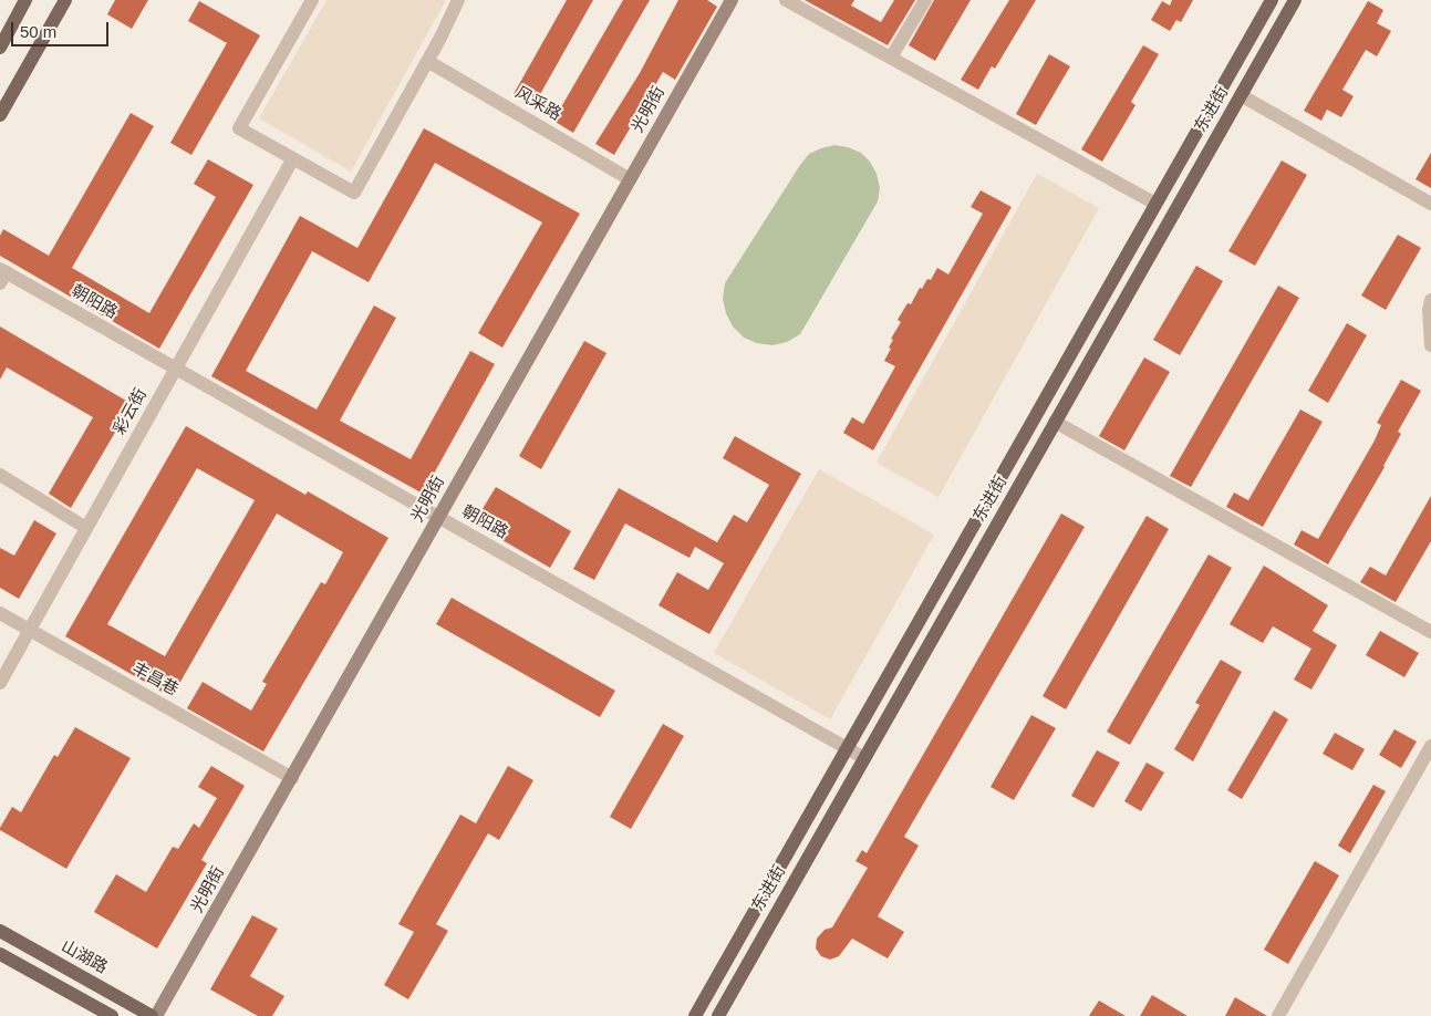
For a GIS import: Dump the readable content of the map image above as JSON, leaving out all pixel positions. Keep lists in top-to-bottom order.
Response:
{
  "streets": {
    "main road": ["光明街", "东进街", "山湖路"],
    "street": [
      "风采路",
      "朝阳路",
      "彩云街",
      "丰昌巷"
    ]
  },
  "crossings": [
    ["风采路", "光明街"],
    ["光明街", "朝阳路"],
    ["光明街", "丰昌巷"],
    ["东进街", "朝阳路"],
    ["朝阳路", "彩云街"],
    ["彩云街", "丰昌巷"]
  ],
  "scale_bar": "50 m"
}
